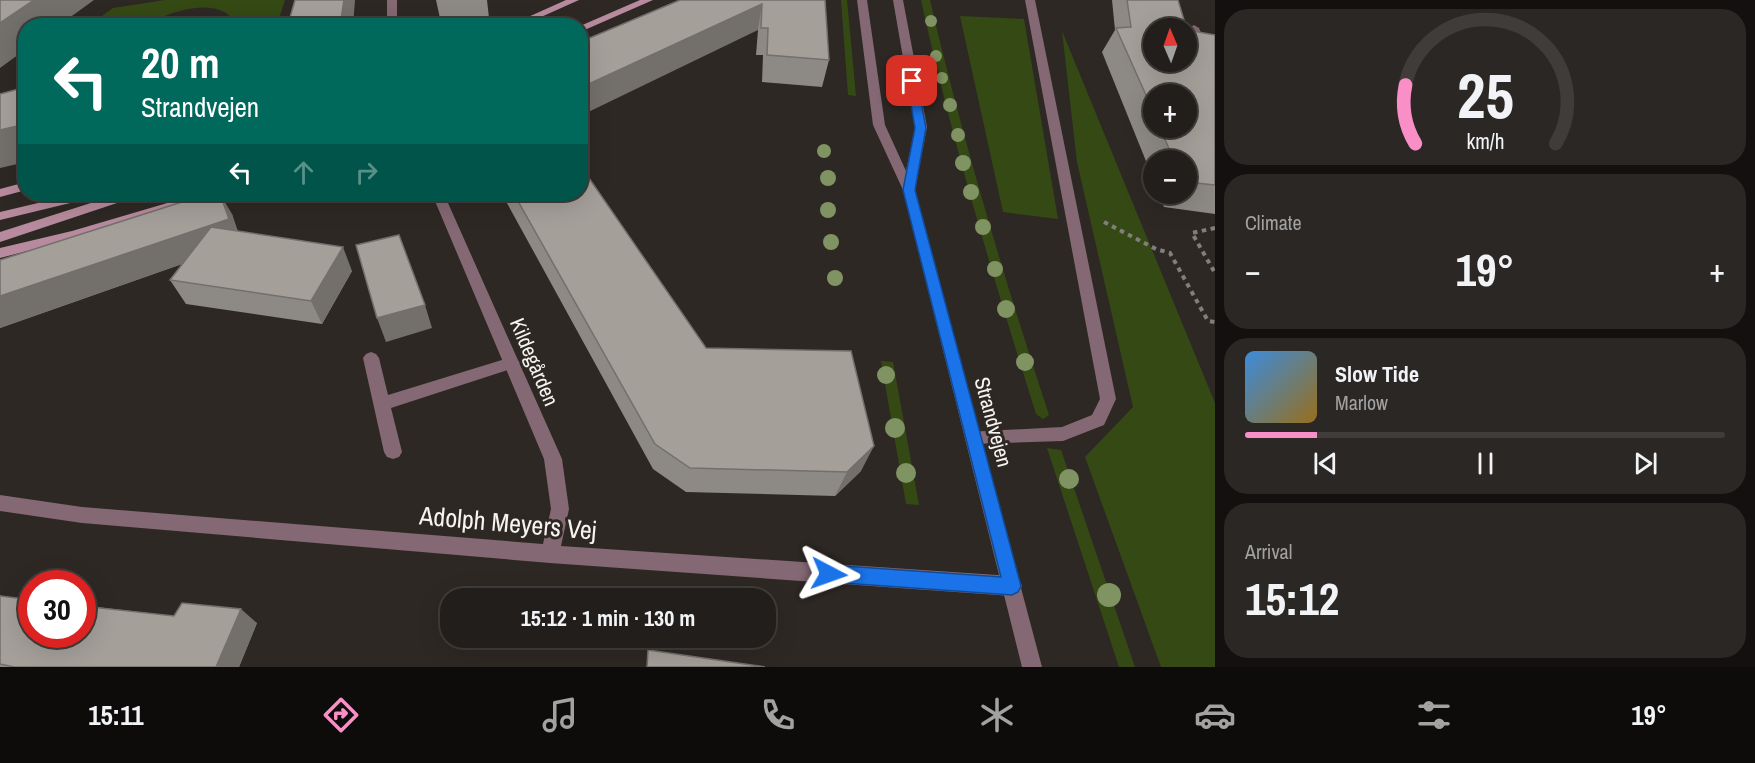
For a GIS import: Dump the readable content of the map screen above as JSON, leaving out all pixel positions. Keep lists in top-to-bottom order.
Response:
{
  "streets": {
    "street": ["Kildegården", "Strandvejen", "Adolph Meyers Vej"]
  },
  "crossings": [
    ["Kildegården", "Adolph Meyers Vej"],
    ["Strandvejen", "Adolph Meyers Vej"]
  ],
  "north": "top",
  "page": {
    "map_buttons": ["+", "−"],
    "turn": ["20 m", "Strandvejen"],
    "tile": [
      "Climate",
      ["Arrival", "15:12"]
    ],
    "heat": ["−", "19°", "+"],
    "song": ["Slow Tide", "Marlow"],
    "limit": "30",
    "trip": "15:12 · 1 min · 130 m",
    "tabs": ["15:11", "19°"],
    "gauge": ["25", "km/h"]
  }
}
